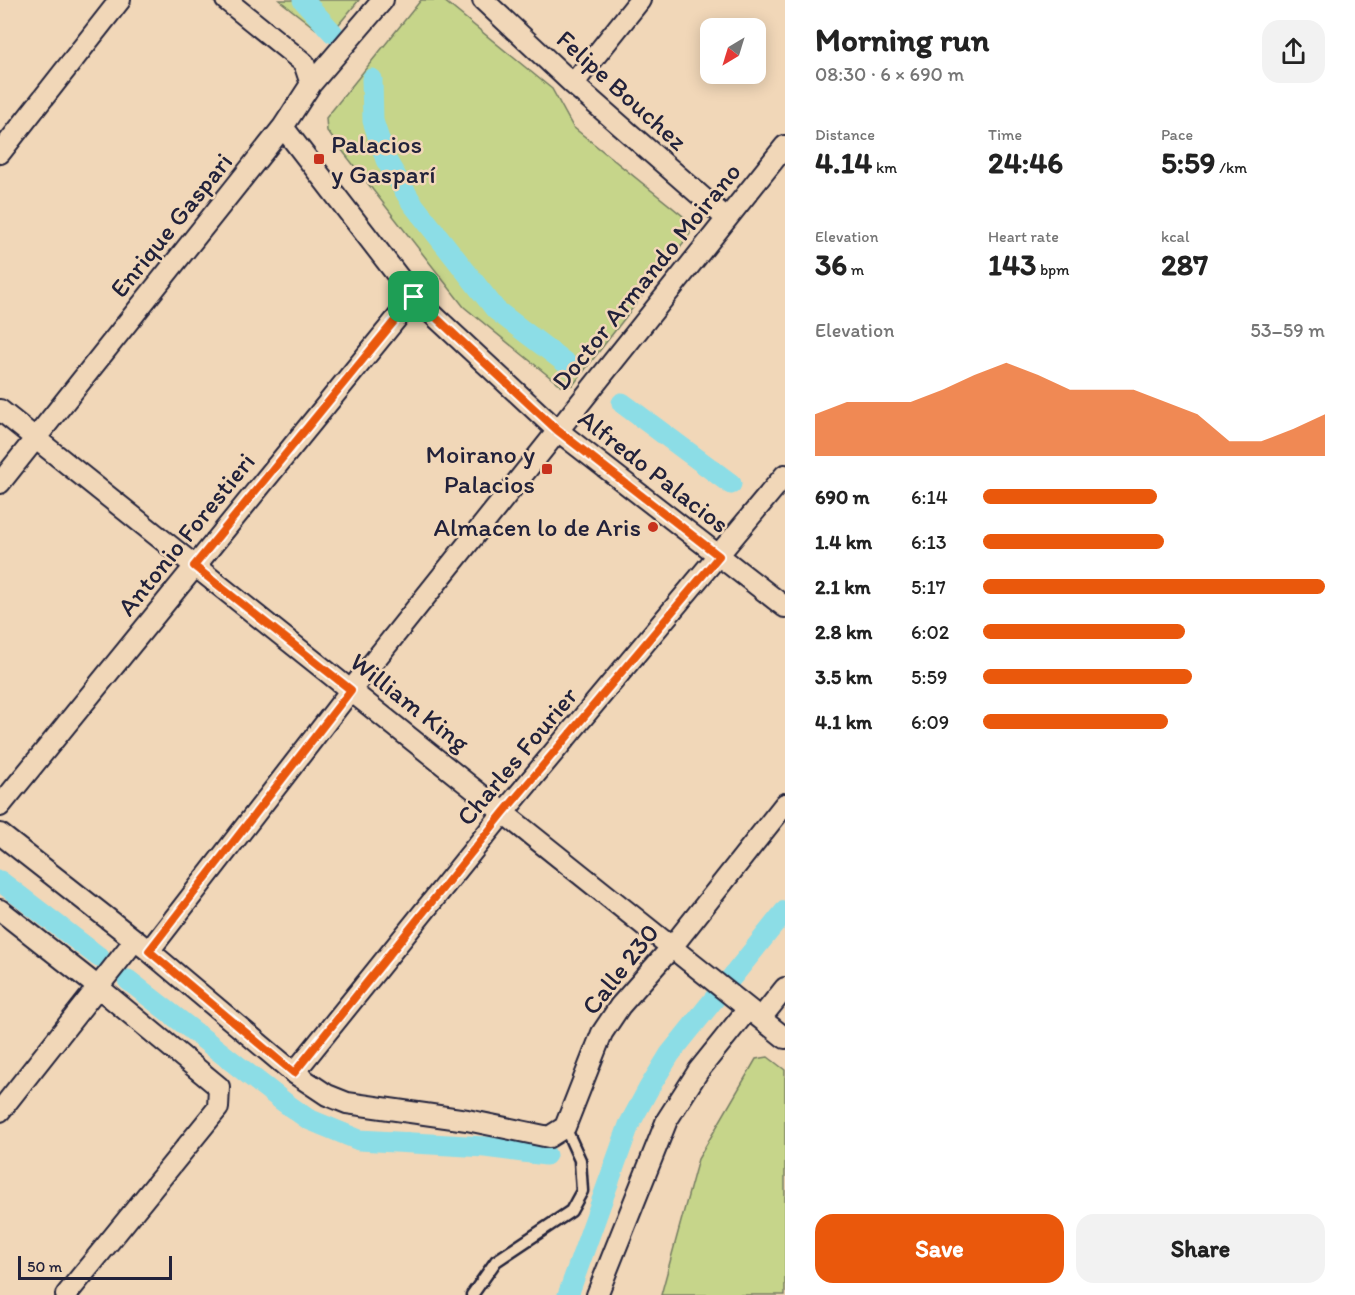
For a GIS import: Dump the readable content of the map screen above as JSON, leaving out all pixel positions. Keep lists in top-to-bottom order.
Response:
{
  "streets": {
    "street": [
      "Felipe Bouchez",
      "Enrique Gaspari",
      "Doctor Armando Moirano",
      "Alfredo Palacios",
      "Antonio Forestieri",
      "William King",
      "Charles Fourier",
      "Calle 230"
    ]
  },
  "crossings": [
    ["Felipe Bouchez", "Doctor Armando Moirano"],
    ["Enrique Gaspari", "Alfredo Palacios"],
    ["Enrique Gaspari", "William King"],
    ["Doctor Armando Moirano", "Alfredo Palacios"],
    ["Doctor Armando Moirano", "William King"],
    ["Alfredo Palacios", "Antonio Forestieri"],
    ["Alfredo Palacios", "Charles Fourier"],
    ["Antonio Forestieri", "William King"],
    ["William King", "Charles Fourier"],
    ["William King", "Calle 230"]
  ],
  "places": {
    "transit": ["Palacios y Gasparí", "Moirano y Palacios"],
    "other": ["Almacen lo de Aris"]
  },
  "scale_bar": "50 m",
  "north": "bottom left",
  "page": {
    "heading": ["Morning run", "08:30 · 6 × 690 m"],
    "stats": [
      ["Distance", "4.14 km"],
      ["Time", "24:46"],
      ["Pace", "5:59 /km"],
      ["Elevation", "36 m"],
      ["Heart rate", "143 bpm"],
      ["kcal", "287"]
    ],
    "chart": ["Elevation", "53–59 m"],
    "list": [
      {
        "name": "690 m",
        "note": "6:14"
      },
      {
        "name": "1.4 km",
        "note": "6:13"
      },
      {
        "name": "2.1 km",
        "note": "5:17"
      },
      {
        "name": "2.8 km",
        "note": "6:02"
      },
      {
        "name": "3.5 km",
        "note": "5:59"
      },
      {
        "name": "4.1 km",
        "note": "6:09"
      }
    ],
    "buttons": ["Save", "Share"],
    "scale": "50 m"
  }
}
